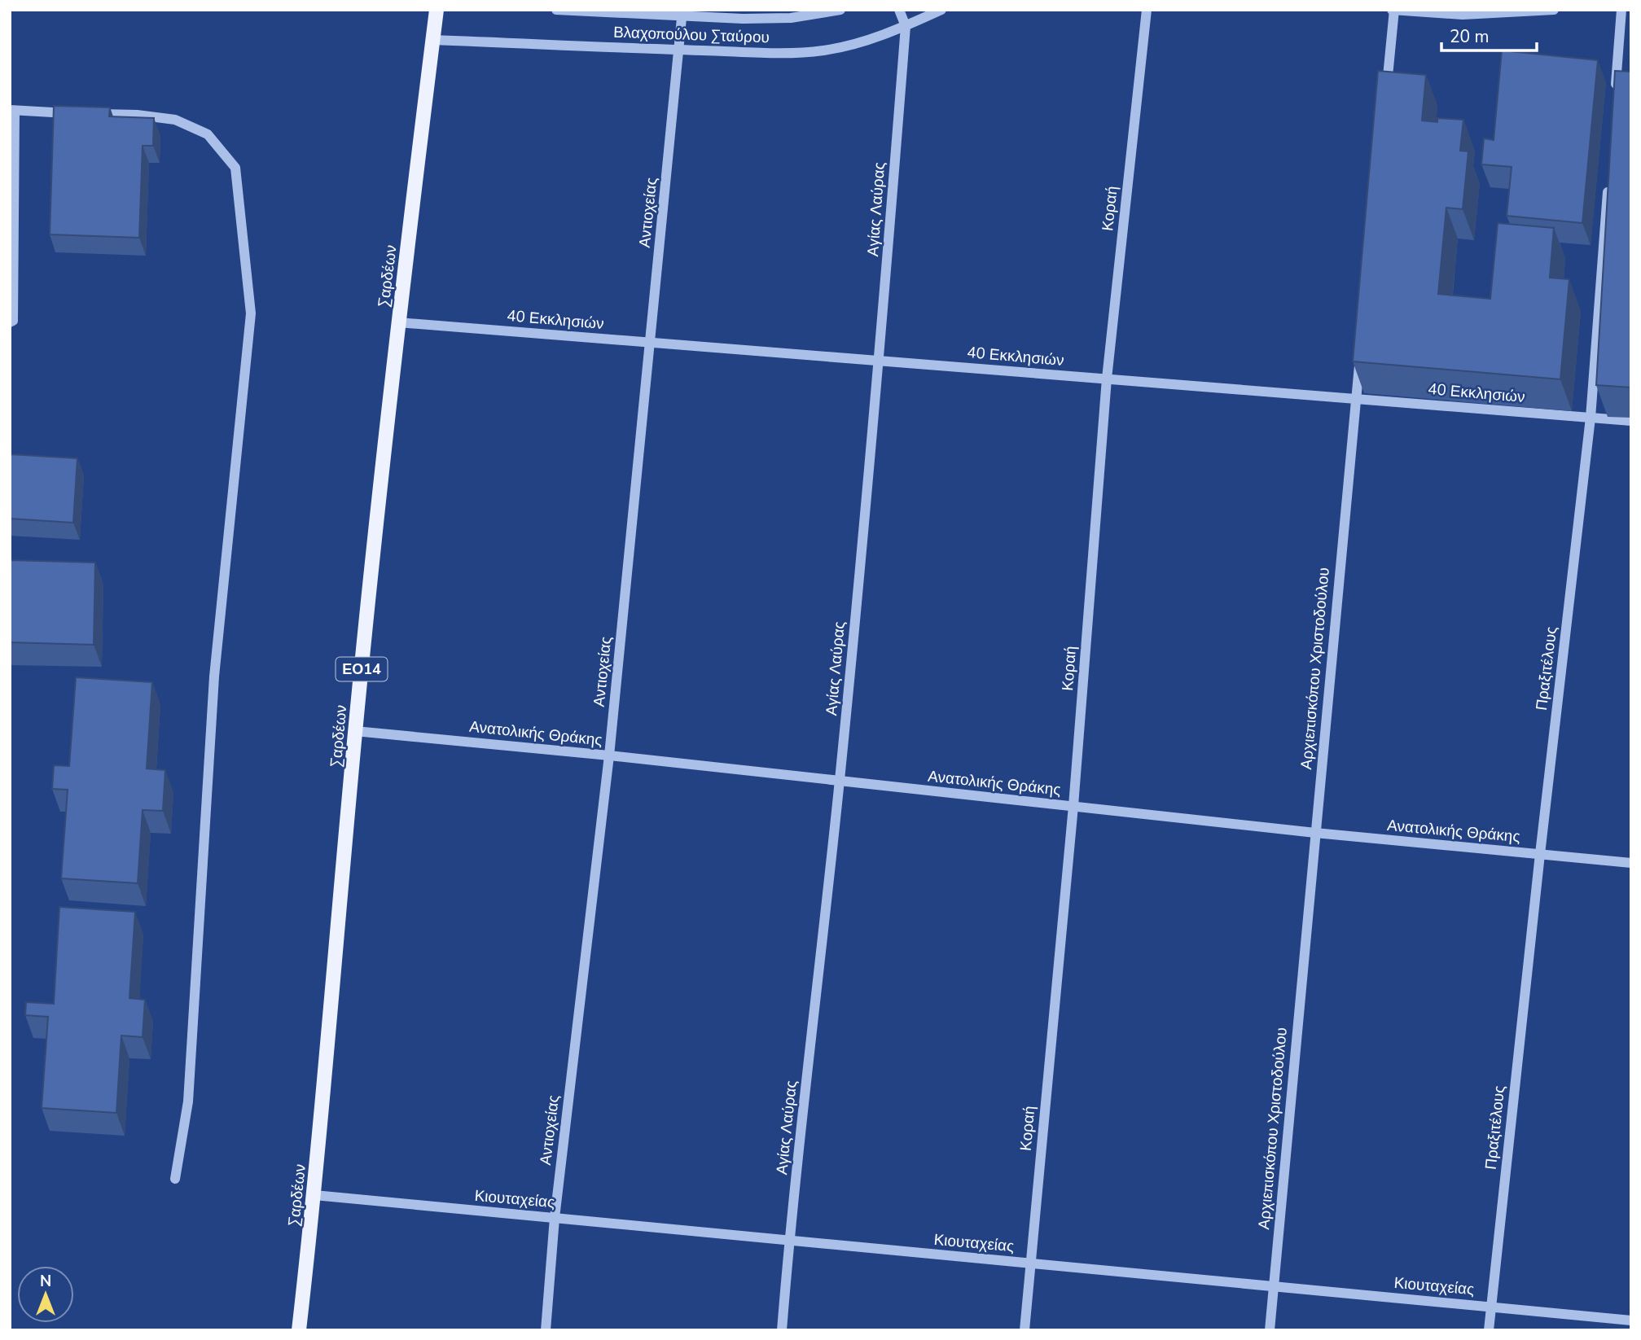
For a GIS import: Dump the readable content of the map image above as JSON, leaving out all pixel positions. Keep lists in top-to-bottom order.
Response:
{
  "streets": {
    "main road": ["Σαρδέων", "ΕΟ14"],
    "street": [
      "Βλαχοπούλου Σταύρου",
      "Κοραή",
      "Αγίας Λαύρας",
      "Αντιοχείας",
      "40 Εκκλησιών",
      "Αρχιεπισκόπου Χριστοδούλου",
      "Πραξιτέλους",
      "Ανατολικής Θράκης",
      "Κιουταχείας"
    ]
  },
  "crossings": [
    ["Βλαχοπούλου Σταύρου", "Αγίας Λαύρας"],
    ["Βλαχοπούλου Σταύρου", "Αντιοχείας"],
    ["Βλαχοπούλου Σταύρου", "Σαρδέων"],
    ["Κοραή", "40 Εκκλησιών"],
    ["Κοραή", "Ανατολικής Θράκης"],
    ["Κοραή", "Κιουταχείας"],
    ["Αγίας Λαύρας", "40 Εκκλησιών"],
    ["Αγίας Λαύρας", "Ανατολικής Θράκης"],
    ["Αγίας Λαύρας", "Κιουταχείας"],
    ["Αντιοχείας", "40 Εκκλησιών"],
    ["Αντιοχείας", "Ανατολικής Θράκης"],
    ["Αντιοχείας", "Κιουταχείας"],
    ["Σαρδέων", "40 Εκκλησιών"],
    ["Σαρδέων", "Ανατολικής Θράκης"],
    ["Σαρδέων", "Κιουταχείας"],
    ["40 Εκκλησιών", "Αρχιεπισκόπου Χριστοδούλου"],
    ["40 Εκκλησιών", "Πραξιτέλους"],
    ["Αρχιεπισκόπου Χριστοδούλου", "Ανατολικής Θράκης"],
    ["Αρχιεπισκόπου Χριστοδούλου", "Κιουταχείας"],
    ["Πραξιτέλους", "Ανατολικής Θράκης"],
    ["Πραξιτέλους", "Κιουταχείας"]
  ],
  "scale_bar": "20 m",
  "north": "top"
}
